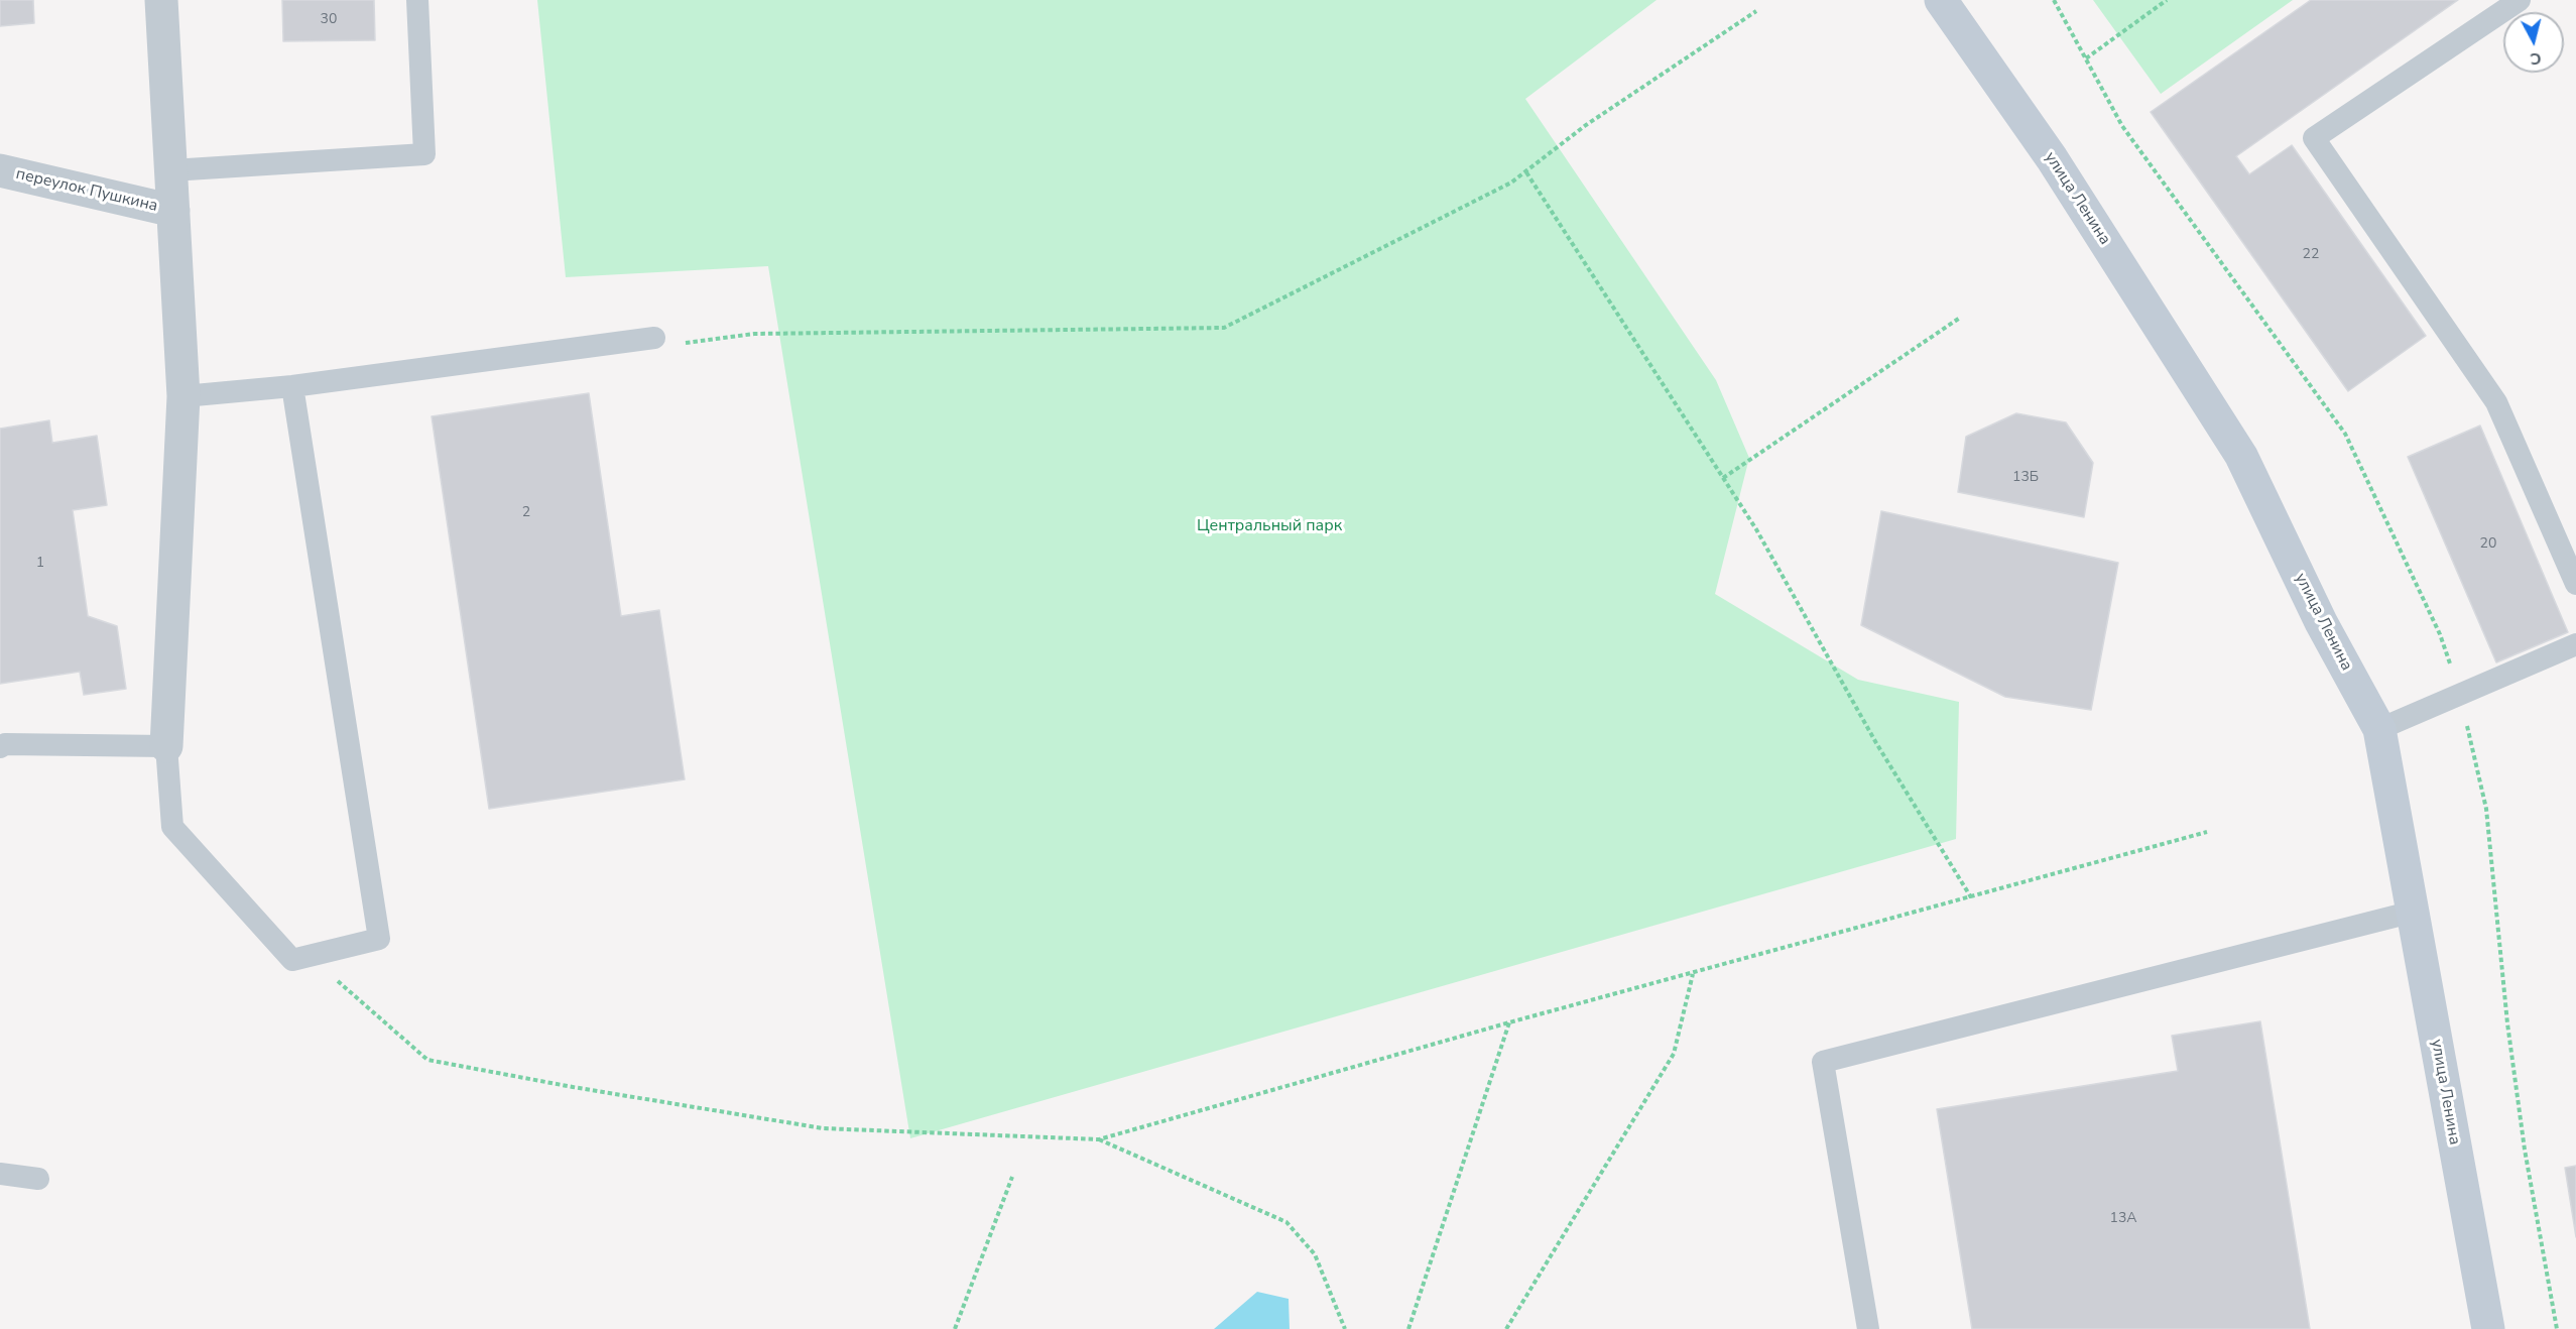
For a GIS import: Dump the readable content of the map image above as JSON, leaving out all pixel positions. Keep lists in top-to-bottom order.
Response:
{
  "streets": {
    "main road": ["улица Ленина"],
    "street": ["переулок Пушкина"]
  },
  "parks": ["Центральный парк"],
  "house_numbers": [
    "30",
    "22",
    "13Б",
    "2",
    "20",
    "1",
    "13А"
  ],
  "north": "bottom"
}
